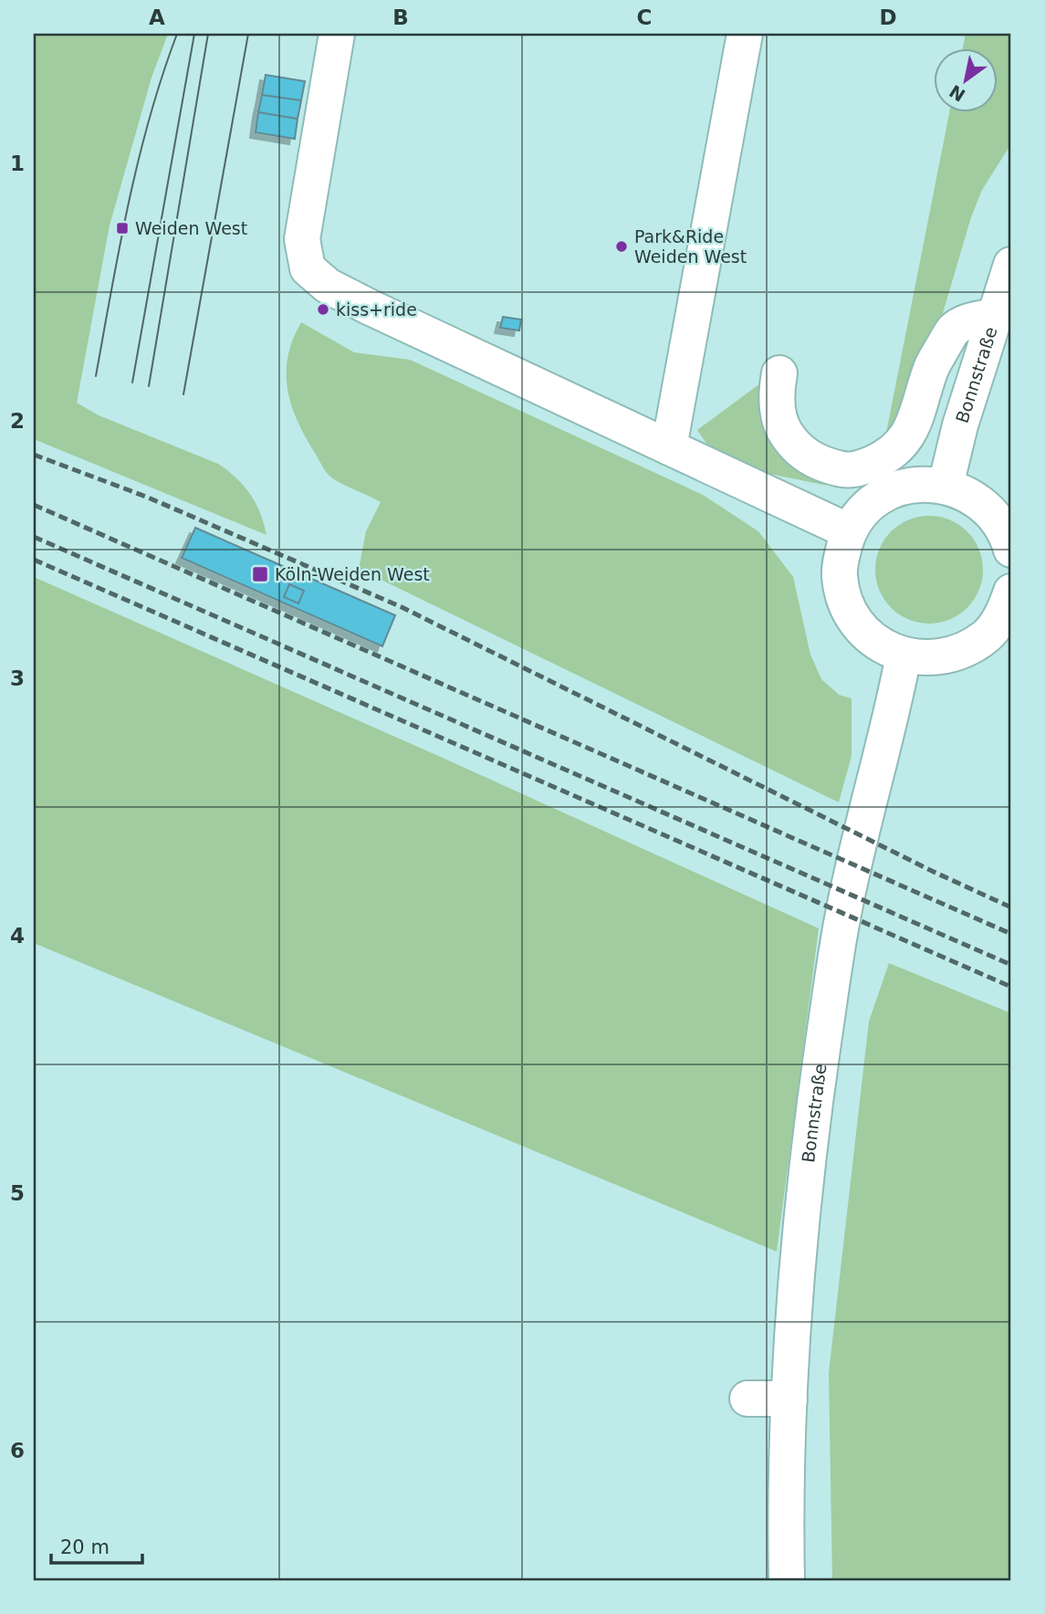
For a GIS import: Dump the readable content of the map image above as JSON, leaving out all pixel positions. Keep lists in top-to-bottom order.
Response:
{
  "streets": {
    "main road": ["Bonnstraße"]
  },
  "places": {
    "transit": ["Weiden West", "Köln-Weiden West"],
    "other": ["Park&Ride Weiden West", "kiss+ride"]
  },
  "scale_bar": "20 m",
  "north": "bottom left",
  "grid": {
    "columns": [
      "A",
      "B",
      "C",
      "D"
    ],
    "rows": [
      "1",
      "2",
      "3",
      "4",
      "5",
      "6"
    ]
  }
}
